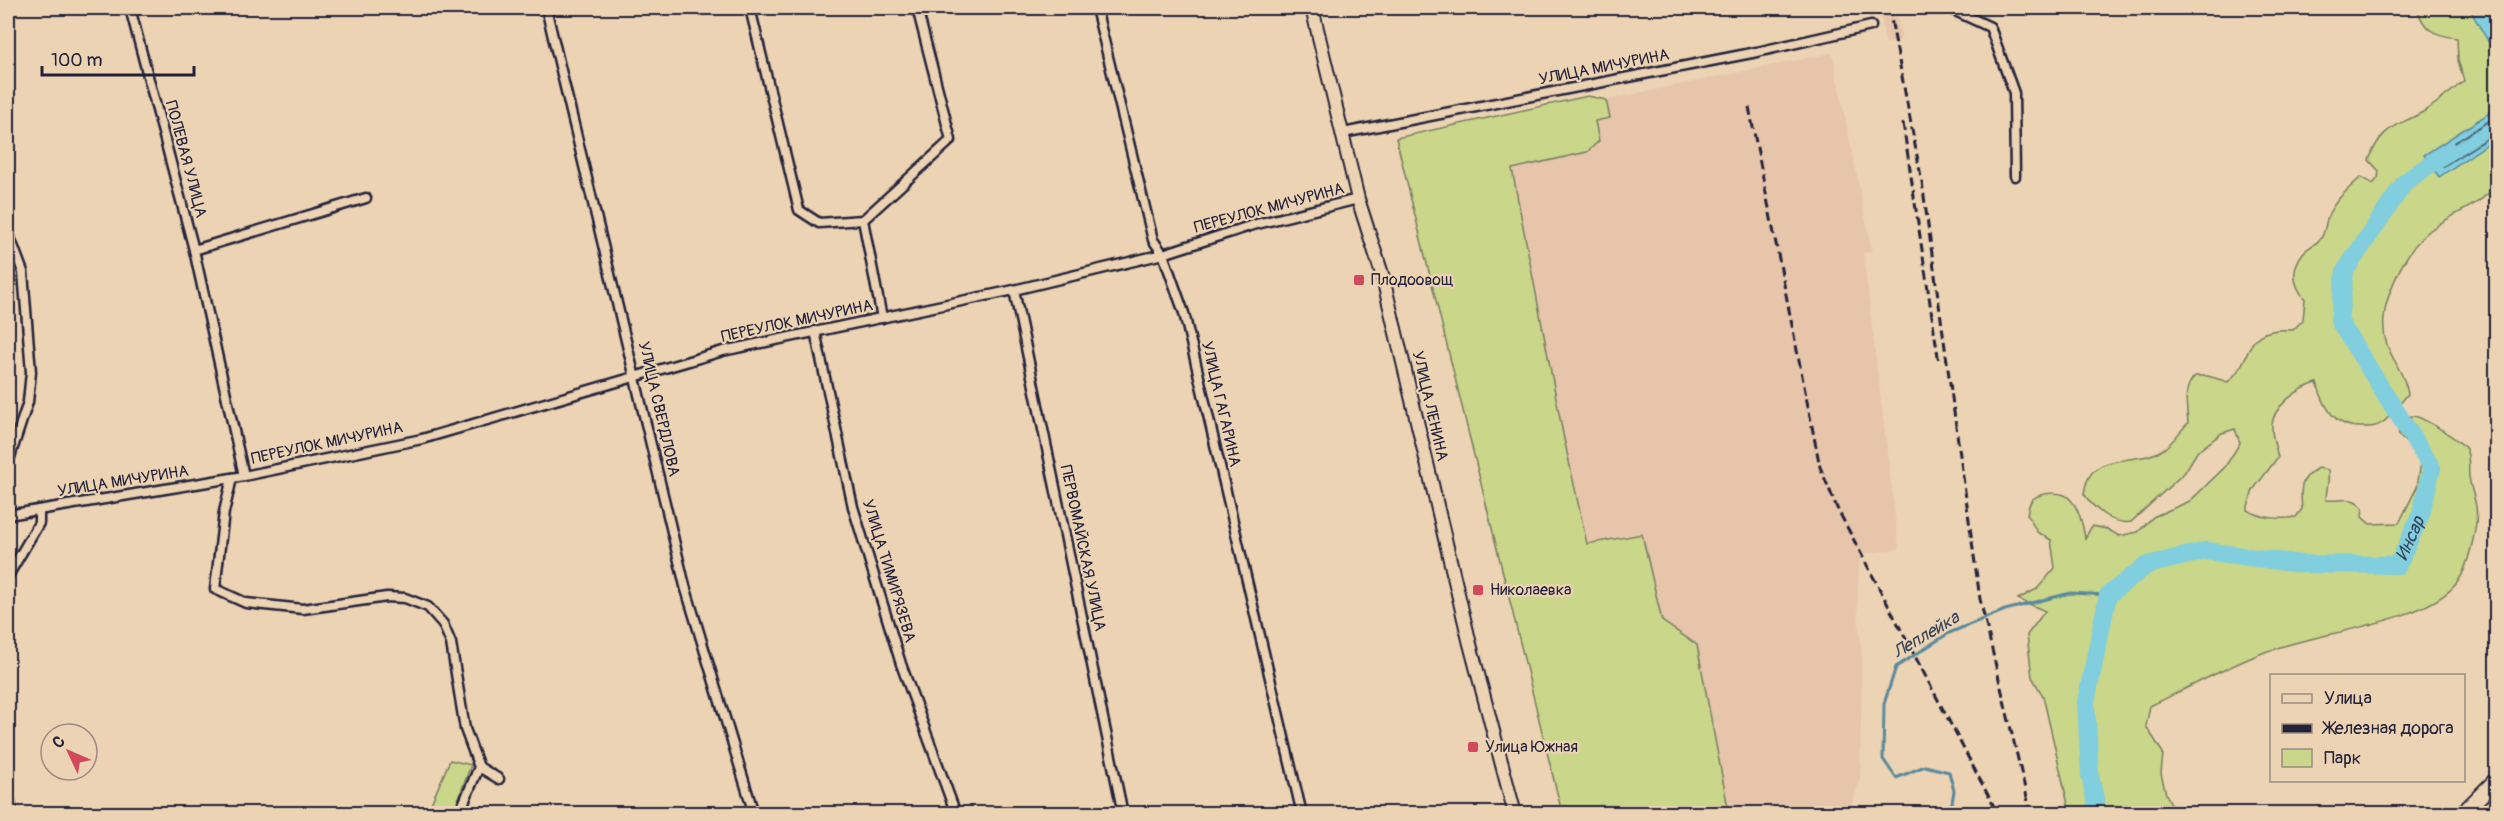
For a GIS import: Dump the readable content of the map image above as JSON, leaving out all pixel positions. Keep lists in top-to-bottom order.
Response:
{
  "streets": {
    "main road": ["УЛИЦА ЛЕНИНА"],
    "street": [
      "УЛИЦА МИЧУРИНА",
      "ПОЛЕВАЯ УЛИЦА",
      "ПЕРЕУЛОК МИЧУРИНА",
      "УЛИЦА ГАГАРИНА",
      "УЛИЦА СВЕРДЛОВА",
      "ПЕРВОМАЙСКАЯ УЛИЦА",
      "УЛИЦА ТИМИРЯЗЕВА"
    ]
  },
  "crossings": [
    ["УЛИЦА МИЧУРИНА", "ПОЛЕВАЯ УЛИЦА"],
    ["УЛИЦА МИЧУРИНА", "ПЕРЕУЛОК МИЧУРИНА"],
    ["УЛИЦА МИЧУРИНА", "УЛИЦА ЛЕНИНА"],
    ["ПОЛЕВАЯ УЛИЦА", "ПЕРЕУЛОК МИЧУРИНА"],
    ["ПЕРЕУЛОК МИЧУРИНА", "УЛИЦА ГАГАРИНА"],
    ["ПЕРЕУЛОК МИЧУРИНА", "УЛИЦА ЛЕНИНА"],
    ["ПЕРЕУЛОК МИЧУРИНА", "УЛИЦА СВЕРДЛОВА"],
    ["ПЕРЕУЛОК МИЧУРИНА", "ПЕРВОМАЙСКАЯ УЛИЦА"],
    ["ПЕРЕУЛОК МИЧУРИНА", "УЛИЦА ТИМИРЯЗЕВА"]
  ],
  "water": ["Инсар", "Леплейка"],
  "places": {
    "transit": ["Плодоовощ", "Николаевка", "Улица Южная"]
  },
  "legend": ["Улица", "Железная дорога", "Парк"],
  "scale_bar": "100 m",
  "north": "top left"
}
